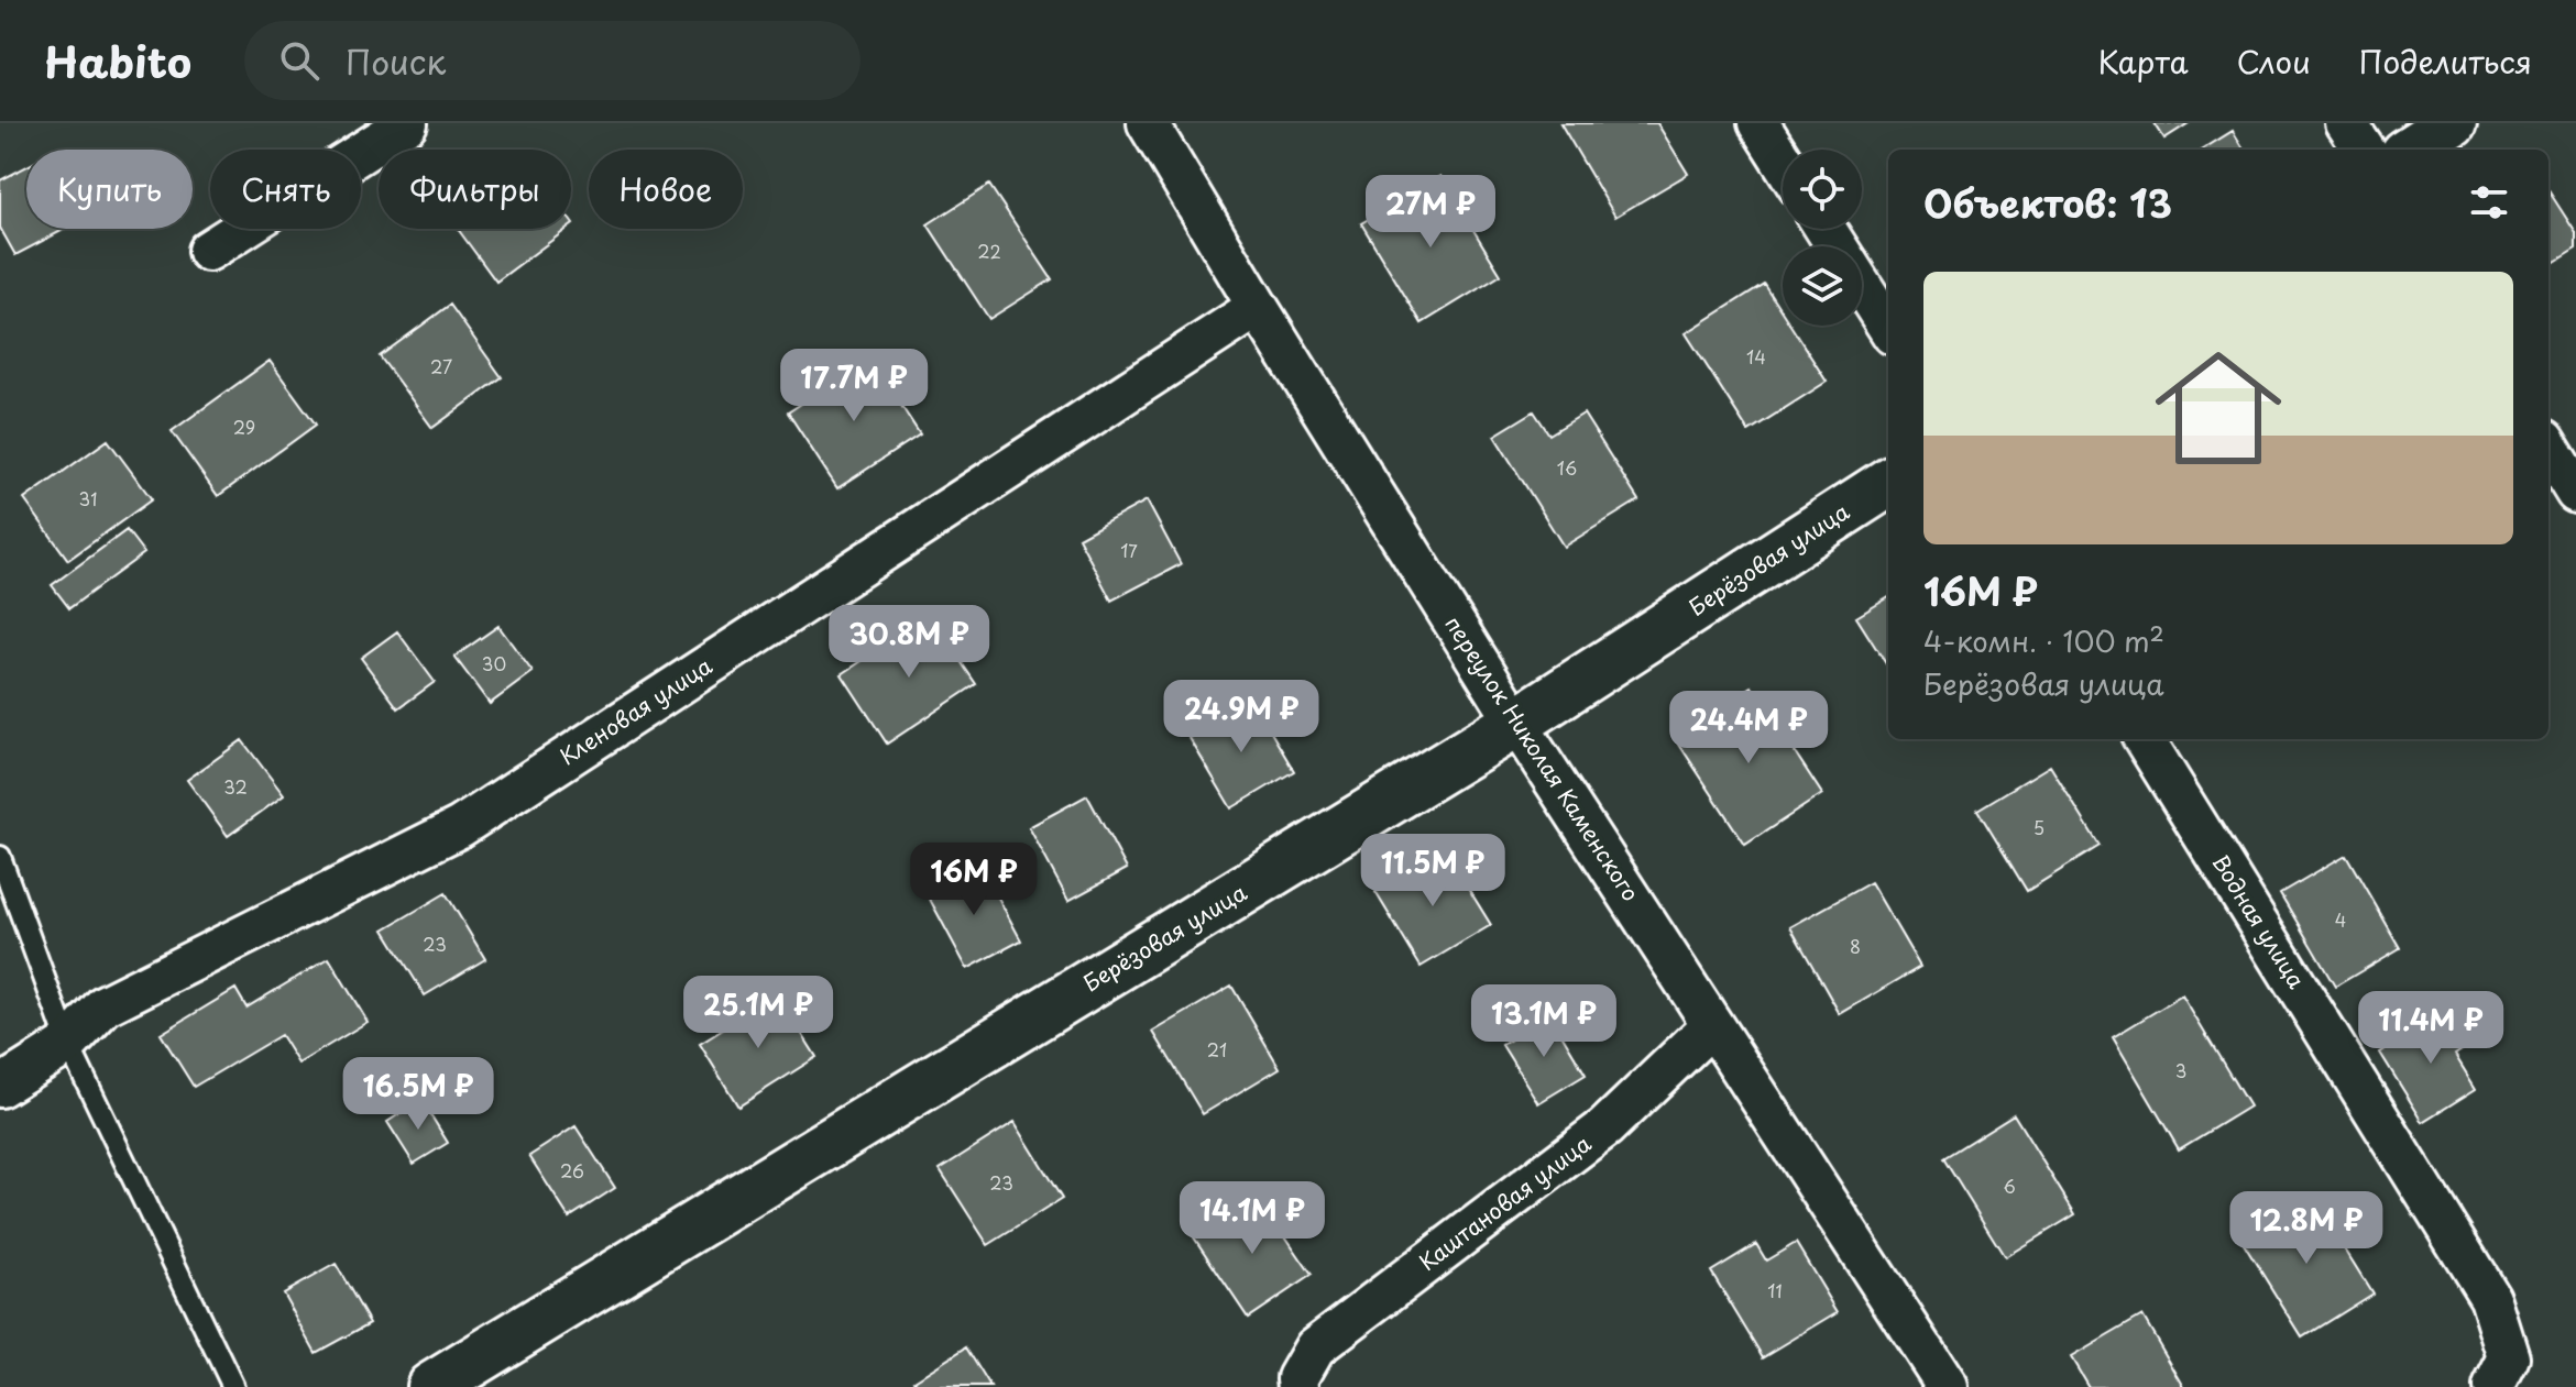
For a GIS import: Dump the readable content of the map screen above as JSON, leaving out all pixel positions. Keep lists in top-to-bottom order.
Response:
{
  "streets": {
    "main road": ["Берёзовая улица"],
    "street": [
      "Кленовая улица",
      "переулок Николая Каменского",
      "Водная улица",
      "Каштановая улица"
    ]
  },
  "crossings": [
    ["Берёзовая улица", "переулок Николая Каменского"],
    ["Кленовая улица", "переулок Николая Каменского"],
    ["переулок Николая Каменского", "Каштановая улица"]
  ],
  "house_numbers": [
    "22",
    "14",
    "27",
    "29",
    "16",
    "31",
    "17",
    "30",
    "32",
    "5",
    "4",
    "23",
    "8",
    "21",
    "3",
    "26",
    "23",
    "6",
    "11"
  ],
  "page": {
    "header": "Habito",
    "search": "Поиск",
    "nav": ["Карта", "Слои", "Поделиться"],
    "chip": [
      "Купить",
      "Снять",
      "Фильтры",
      "Новое"
    ],
    "heading": "Объектов: 13",
    "price": [
      "27M ₽",
      "17.7M ₽",
      "30.8M ₽",
      "24.9M ₽",
      "24.4M ₽",
      "11.5M ₽",
      "16M ₽",
      "25.1M ₽",
      "13.1M ₽",
      "11.4M ₽",
      "16.5M ₽",
      "14.1M ₽",
      "12.8M ₽"
    ],
    "list": [
      {
        "name": "16M ₽",
        "note": "4-комн. · 100 m² · Берёзовая улица"
      }
    ]
  }
}
